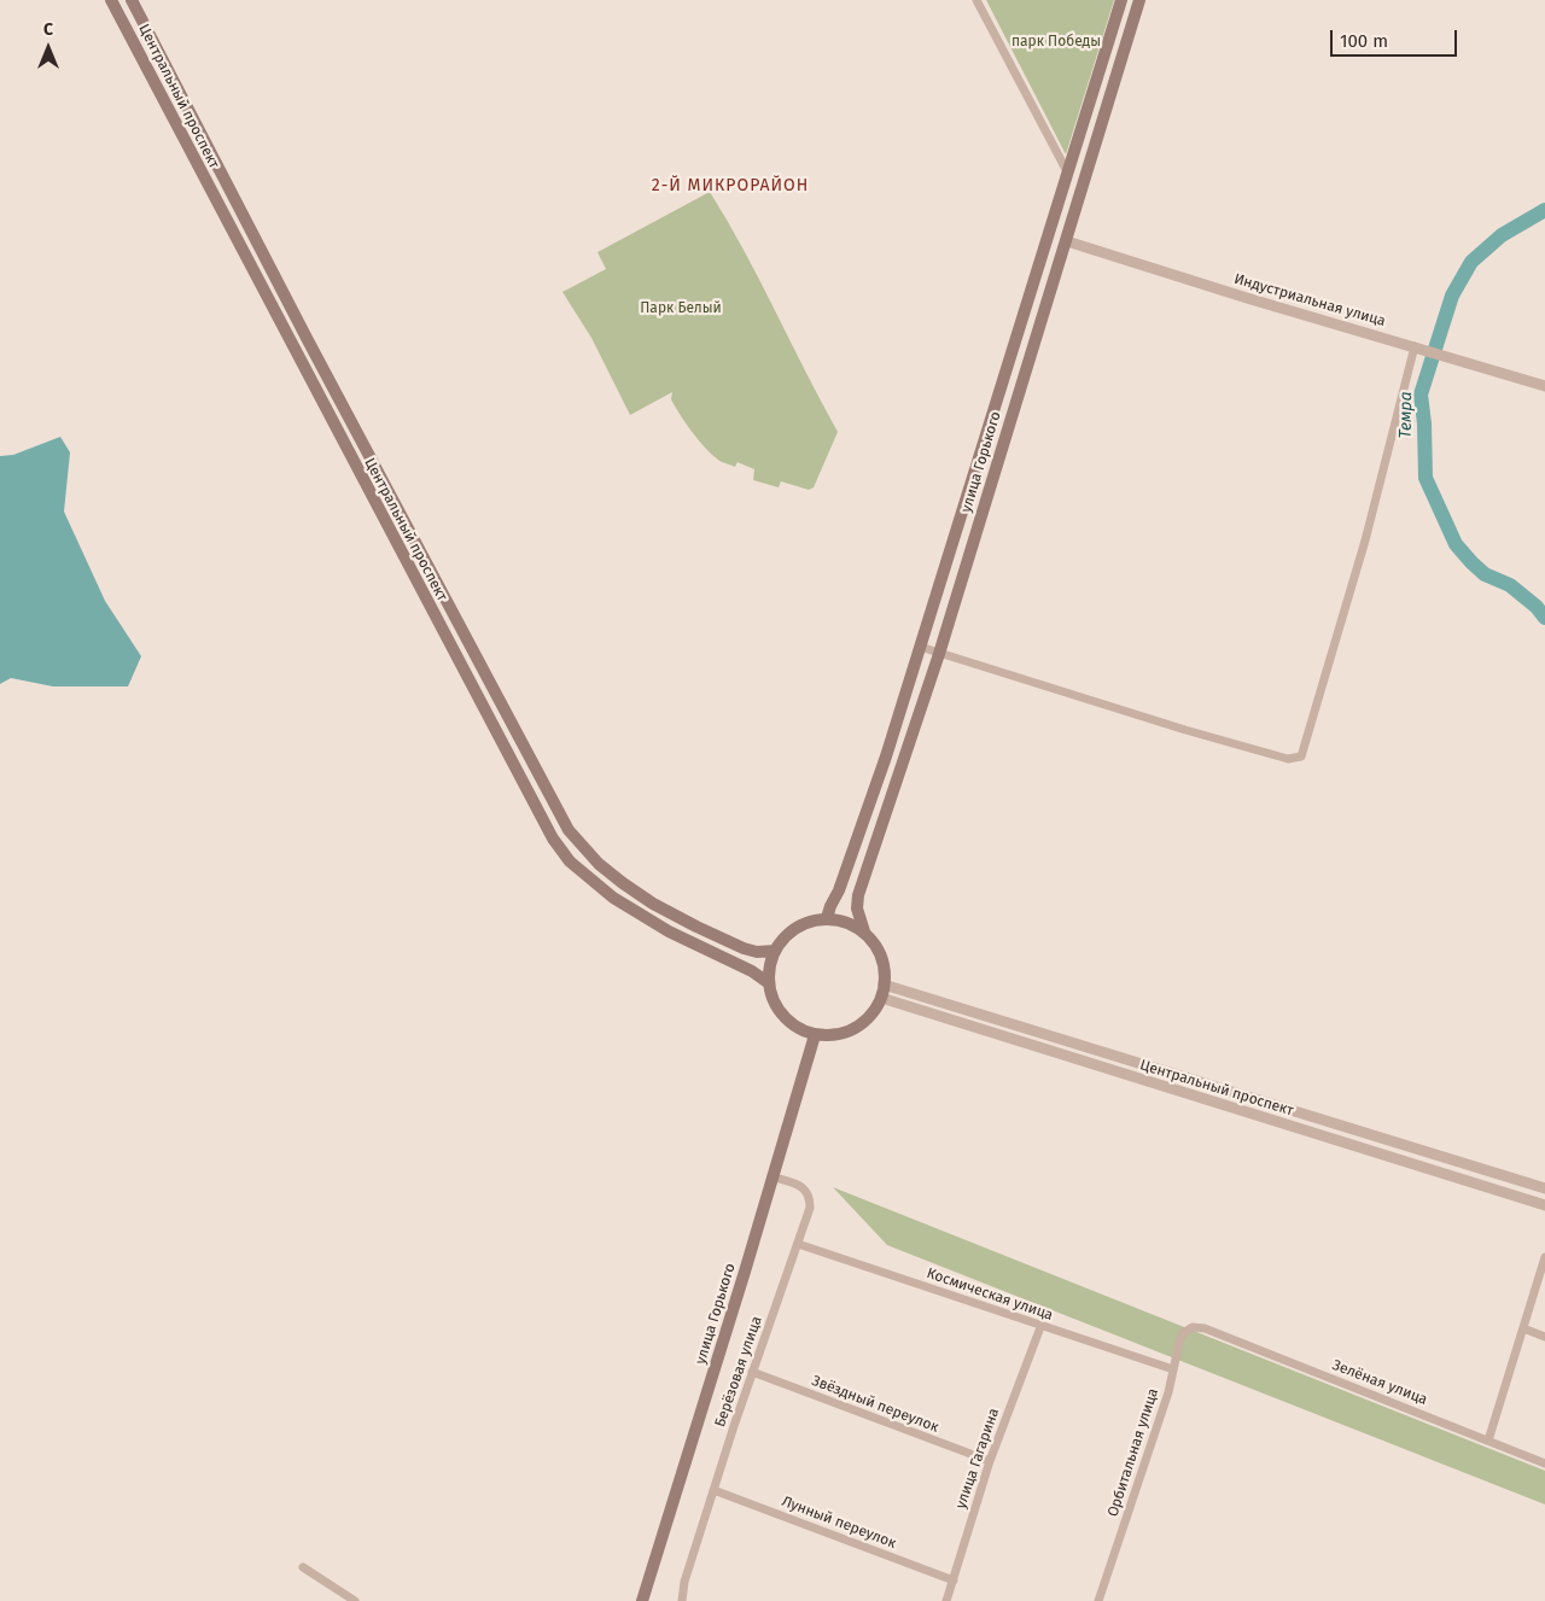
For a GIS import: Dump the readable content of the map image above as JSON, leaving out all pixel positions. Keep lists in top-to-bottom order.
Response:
{
  "streets": {
    "main road": ["Центральный проспект", "улица Горького"],
    "street": [
      "Индустриальная улица",
      "Космическая улица",
      "Берёзовая улица",
      "Зелёная улица",
      "Звёздный переулок",
      "Орбитальная улица",
      "улица Гагарина",
      "Лунный переулок"
    ]
  },
  "crossings": [
    ["Центральный проспект", "улица Горького"],
    ["Индустриальная улица", "улица Горького"],
    ["улица Горького", "Берёзовая улица"],
    ["Космическая улица", "Берёзовая улица"],
    ["Космическая улица", "Орбитальная улица"],
    ["Космическая улица", "улица Гагарина"],
    ["Берёзовая улица", "Звёздный переулок"],
    ["Берёзовая улица", "Лунный переулок"],
    ["Зелёная улица", "Орбитальная улица"],
    ["Звёздный переулок", "улица Гагарина"],
    ["улица Гагарина", "Лунный переулок"]
  ],
  "districts": ["2-Й МИКРОРАЙОН"],
  "water": ["Темра"],
  "parks": ["парк Победы", "Парк Белый"],
  "scale_bar": "100 m",
  "north": "top"
}
